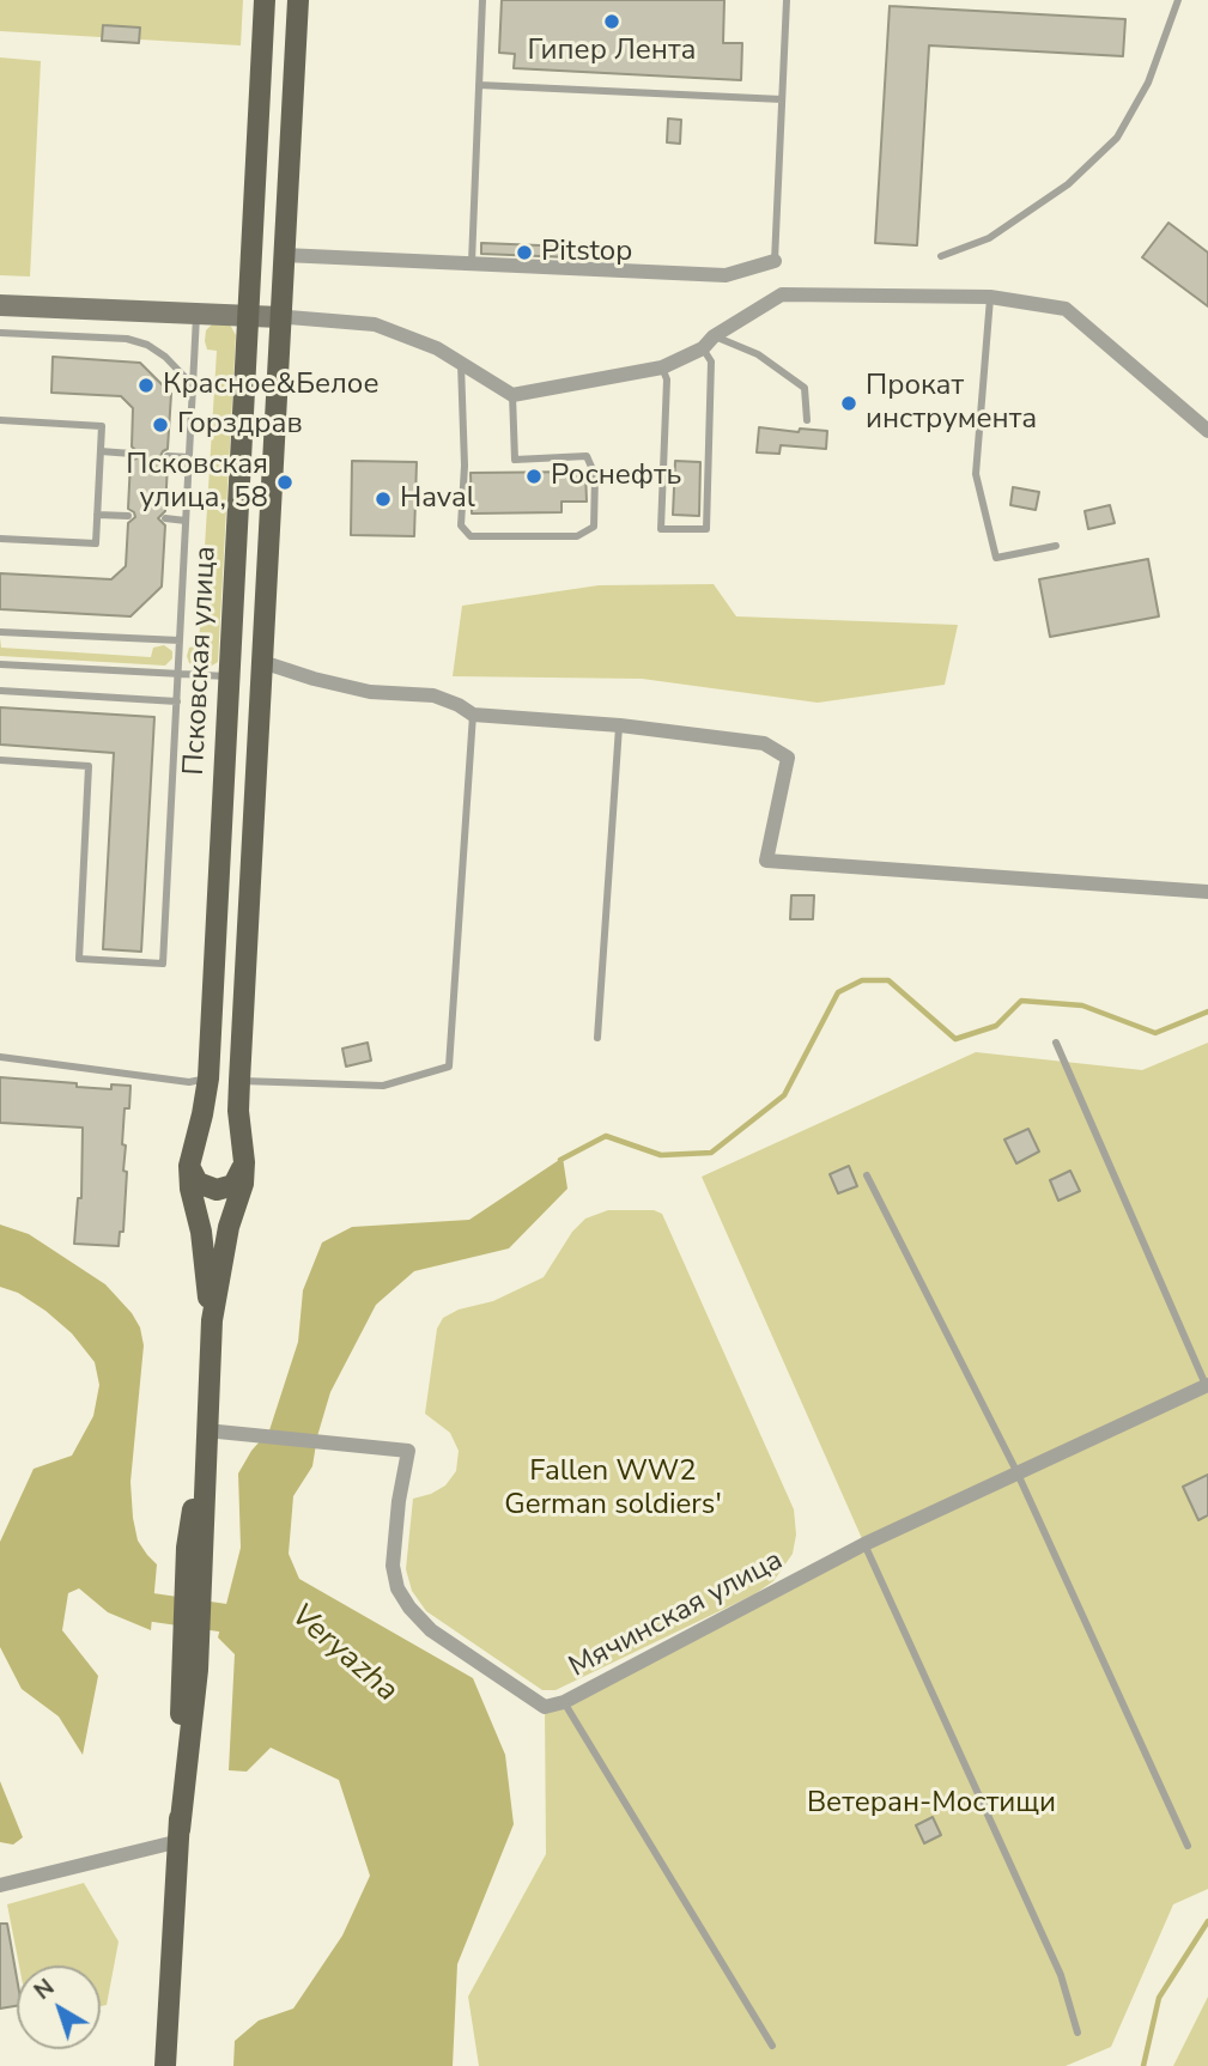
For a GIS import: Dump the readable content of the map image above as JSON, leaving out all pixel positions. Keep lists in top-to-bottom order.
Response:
{
  "streets": {
    "main road": ["Псковская улица"],
    "street": ["Мячинская улица"]
  },
  "crossings": [
    ["Псковская улица", "Мячинская улица"]
  ],
  "water": ["Veryazha"],
  "parks": ["Fallen WW2 German soldiers'", "Ветеран-Мостищи"],
  "places": [
    "Гипер Лента",
    "Pitstop",
    "Красное&Белое",
    "Прокат инструмента",
    "Горздрав",
    "Роснефть",
    "Псковская улица, 58",
    "Haval"
  ],
  "north": "top left"
}
